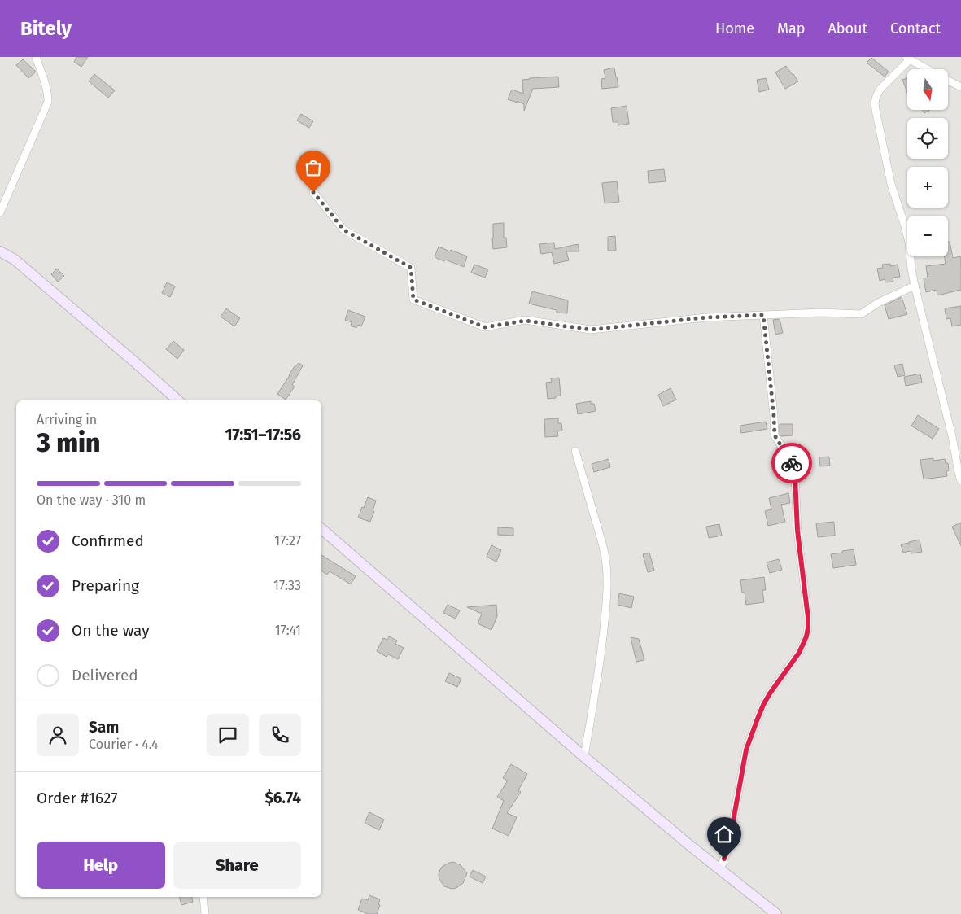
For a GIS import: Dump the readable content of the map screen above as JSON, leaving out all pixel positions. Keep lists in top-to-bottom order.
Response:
{
  "north": "bottom",
  "page": {
    "header": "Bitely",
    "nav": [
      "Home",
      "Map",
      "About",
      "Contact"
    ],
    "map_buttons": ["+", "−"],
    "heading": ["3 min", "Arriving in", "17:51–17:56"],
    "panel": [
      "Sam",
      "Courier · 4.4",
      "Order #1627",
      "$6.74"
    ],
    "bar": "On the way · 310 m",
    "list": [
      ["Confirmed", "17:27"],
      ["Preparing", "17:33"],
      ["On the way", "17:41"],
      "Delivered"
    ],
    "buttons": ["Help", "Share"]
  }
}
